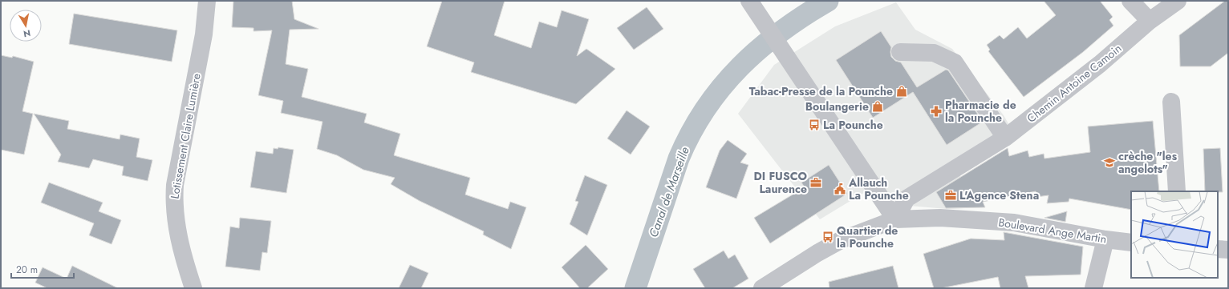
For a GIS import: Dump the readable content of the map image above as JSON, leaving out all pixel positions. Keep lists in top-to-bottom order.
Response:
{
  "streets": {
    "street": ["Chemin Antoine Camoin", "Lotissement Claire Lumière", "Boulevard Ange Martin"]
  },
  "crossings": [
    ["Chemin Antoine Camoin", "Boulevard Ange Martin"]
  ],
  "water": ["Canal de Marseille"],
  "places": {
    "shop": ["Tabac-Presse de la Pounche", "Boulangerie"],
    "pharmacy": ["Pharmacie de la Pounche"],
    "bus stop": ["La Pounche", "Quartier de la Pounche"],
    "school or university": ["crèche \"les angelots\""],
    "office": ["DI FUSCO Laurence", "L'Agence Stena"],
    "public building": ["Allauch La Pounche"]
  },
  "scale_bar": "20 m",
  "north": "bottom"
}
